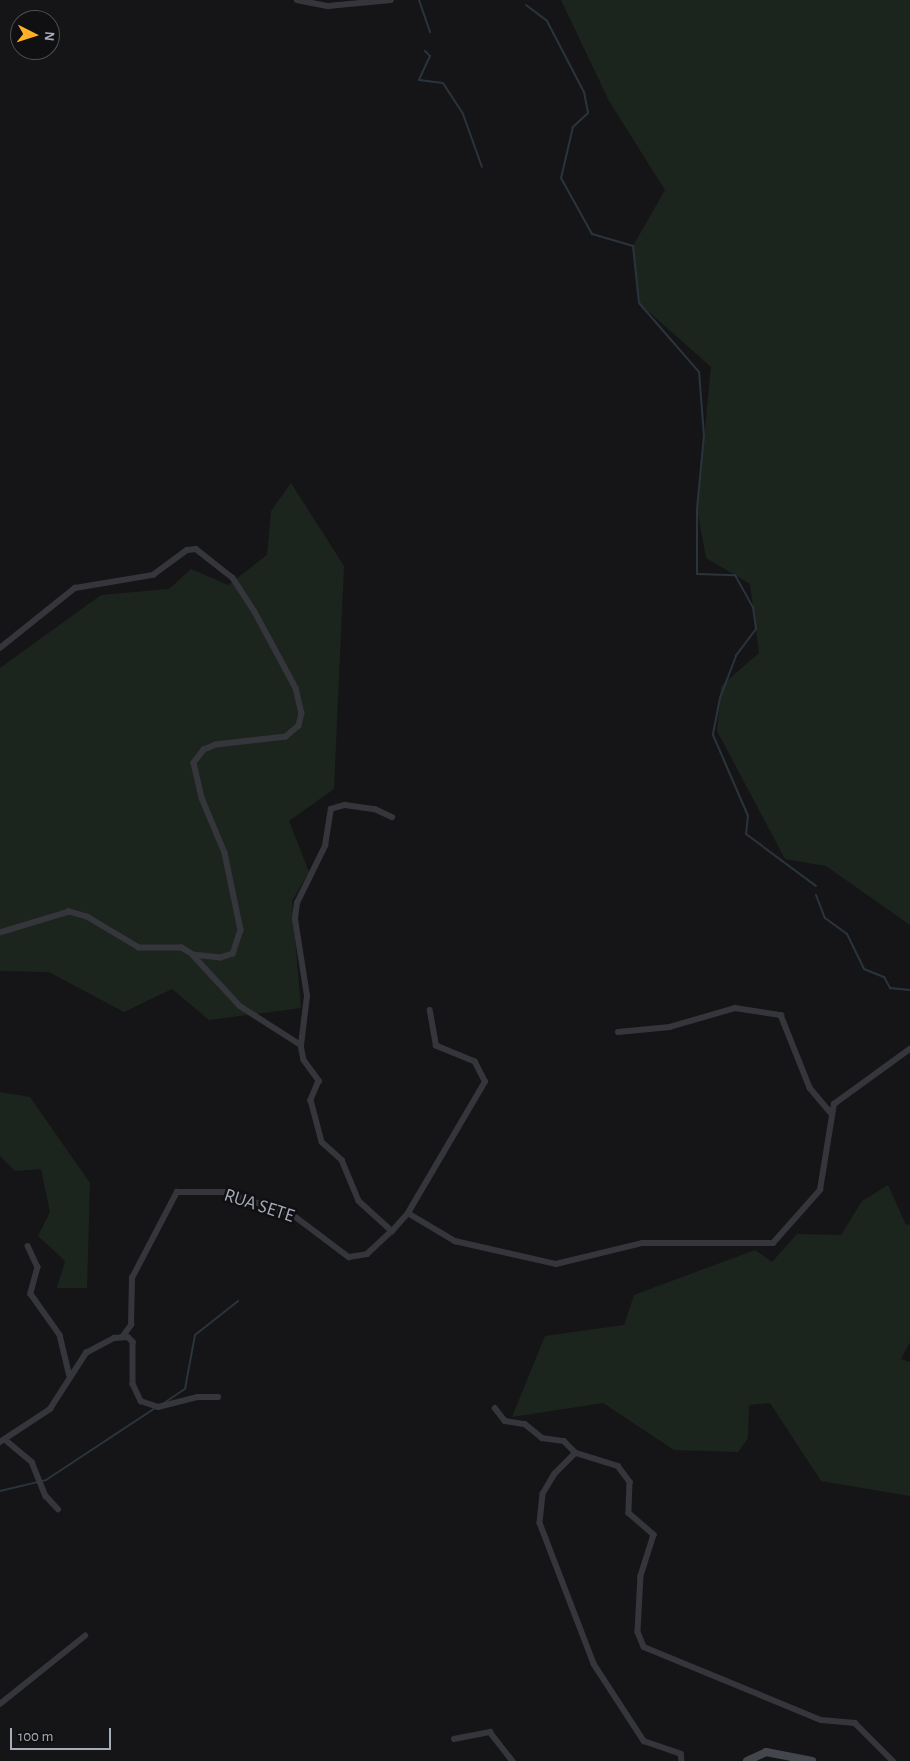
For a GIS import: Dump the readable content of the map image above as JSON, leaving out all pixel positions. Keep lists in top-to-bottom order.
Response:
{
  "streets": {
    "street": ["RUA SETE"]
  },
  "scale_bar": "100 m",
  "north": "right"
}
